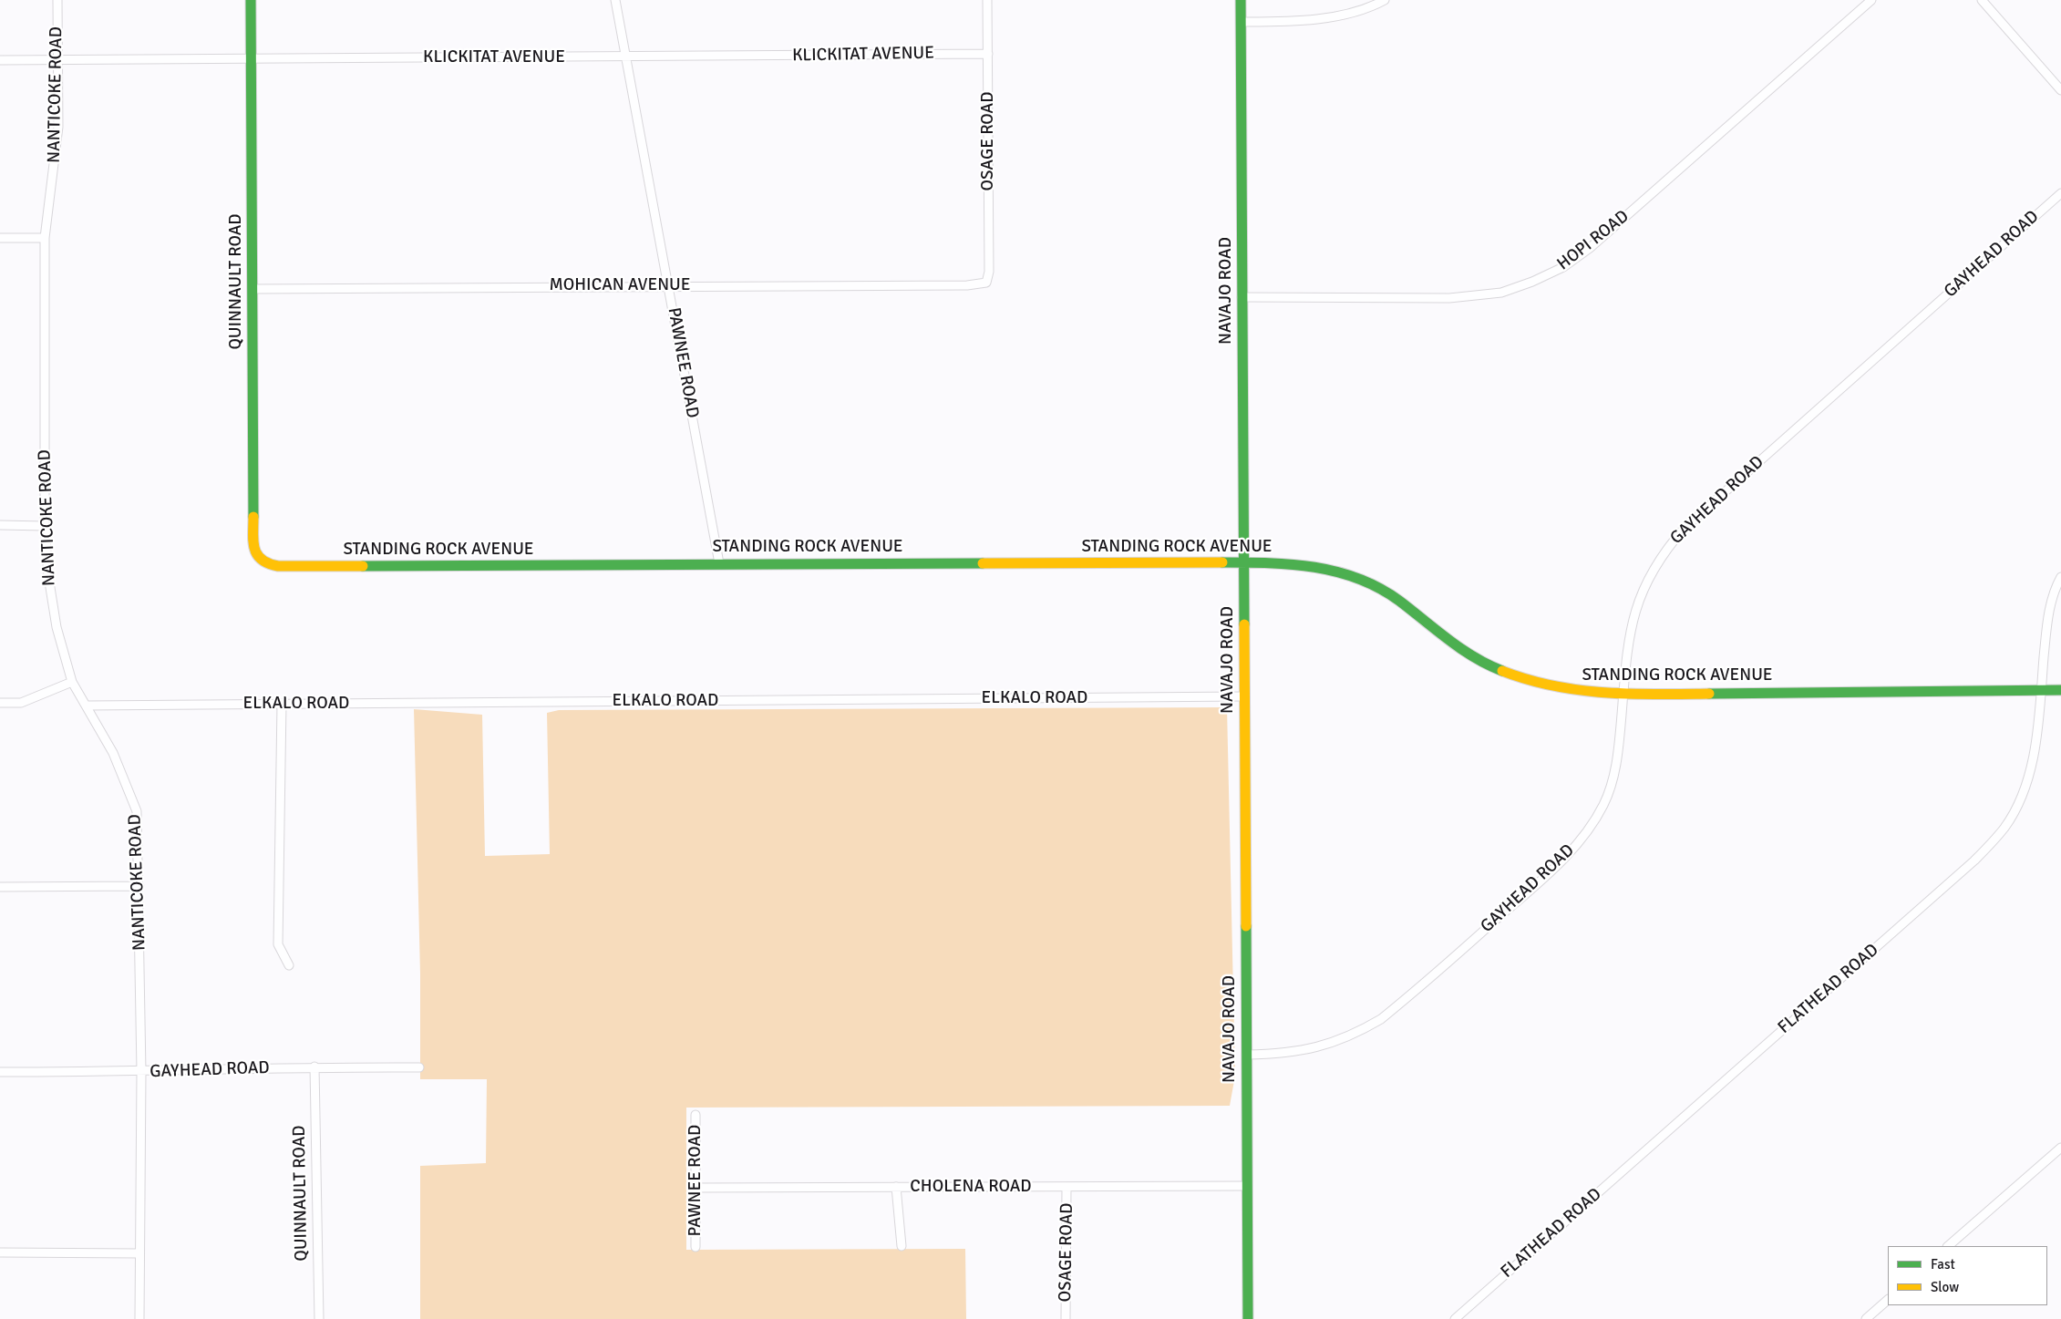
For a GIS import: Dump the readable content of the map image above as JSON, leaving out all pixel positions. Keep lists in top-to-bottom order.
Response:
{
  "streets": {
    "street": [
      "KLICKITAT AVENUE",
      "NANTICOKE ROAD",
      "OSAGE ROAD",
      "HOPI ROAD",
      "GAYHEAD ROAD",
      "QUINNAULT ROAD",
      "MOHICAN AVENUE",
      "NAVAJO ROAD",
      "PAWNEE ROAD",
      "STANDING ROCK AVENUE",
      "ELKALO ROAD",
      "FLATHEAD ROAD",
      "CHOLENA ROAD"
    ]
  },
  "crossings": [
    ["KLICKITAT AVENUE", "NANTICOKE ROAD"],
    ["KLICKITAT AVENUE", "OSAGE ROAD"],
    ["KLICKITAT AVENUE", "QUINNAULT ROAD"],
    ["KLICKITAT AVENUE", "PAWNEE ROAD"],
    ["NANTICOKE ROAD", "GAYHEAD ROAD"],
    ["NANTICOKE ROAD", "ELKALO ROAD"],
    ["OSAGE ROAD", "MOHICAN AVENUE"],
    ["OSAGE ROAD", "CHOLENA ROAD"],
    ["HOPI ROAD", "NAVAJO ROAD"],
    ["GAYHEAD ROAD", "QUINNAULT ROAD"],
    ["GAYHEAD ROAD", "NAVAJO ROAD"],
    ["GAYHEAD ROAD", "STANDING ROCK AVENUE"],
    ["QUINNAULT ROAD", "MOHICAN AVENUE"],
    ["QUINNAULT ROAD", "STANDING ROCK AVENUE"],
    ["MOHICAN AVENUE", "PAWNEE ROAD"],
    ["NAVAJO ROAD", "STANDING ROCK AVENUE"],
    ["NAVAJO ROAD", "ELKALO ROAD"],
    ["NAVAJO ROAD", "CHOLENA ROAD"],
    ["PAWNEE ROAD", "STANDING ROCK AVENUE"],
    ["PAWNEE ROAD", "CHOLENA ROAD"],
    ["STANDING ROCK AVENUE", "FLATHEAD ROAD"]
  ],
  "legend": ["Fast", "Slow"]
}
